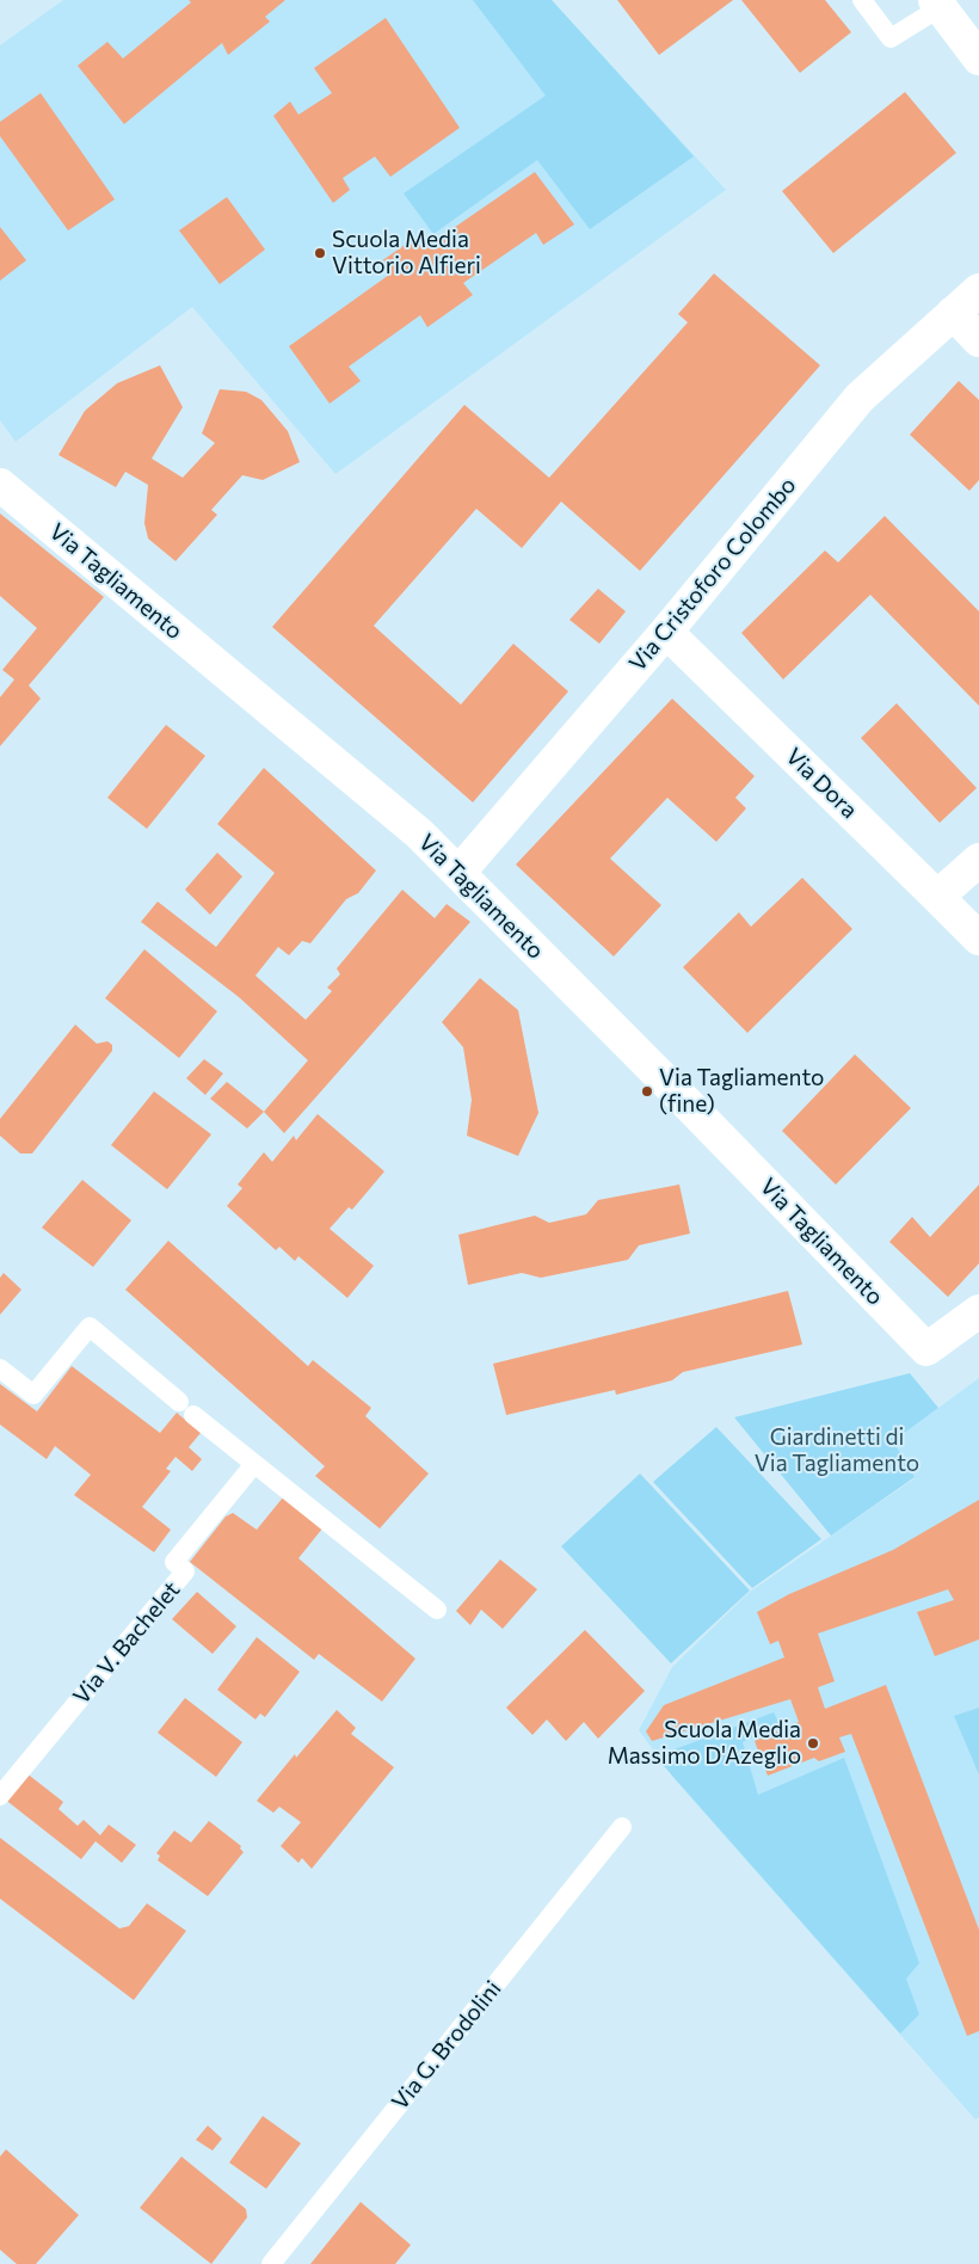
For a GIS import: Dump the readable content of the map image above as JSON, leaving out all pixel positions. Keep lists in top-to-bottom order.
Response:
{
  "streets": {
    "street": ["Via Cristoforo Colombo", "Via Tagliamento", "Via Dora"],
    "lane": ["Via V. Bachelet", "Via G. Brodolini"]
  },
  "crossings": [
    ["Via Cristoforo Colombo", "Via Tagliamento"],
    ["Via Cristoforo Colombo", "Via Dora"]
  ],
  "parks": ["Giardinetti di Via Tagliamento"],
  "places": ["Scuola Media Vittorio Alfieri", "Via Tagliamento (fine)", "Scuola Media Massimo D'Azeglio"]
}
